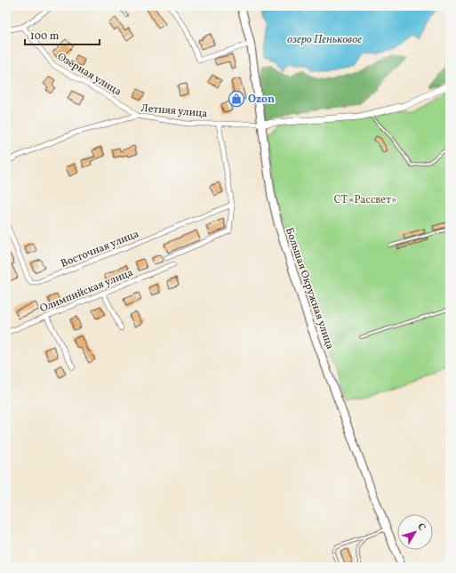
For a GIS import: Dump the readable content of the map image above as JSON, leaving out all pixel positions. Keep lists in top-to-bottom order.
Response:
{
  "streets": {
    "main road": ["Большая Окружная улица"],
    "street": [
      "Озёрная улица",
      "Летняя улица",
      "Восточная улица",
      "Олимпийская улица"
    ]
  },
  "crossings": [
    ["Озёрная улица", "Летняя улица"],
    ["Летняя улица", "Большая Окружная улица"]
  ],
  "water": ["озеро Пеньковое"],
  "parks": ["СТ «Рассвет»"],
  "places": {
    "shop": ["Ozon"]
  },
  "scale_bar": "100 m",
  "north": "top right"
}
